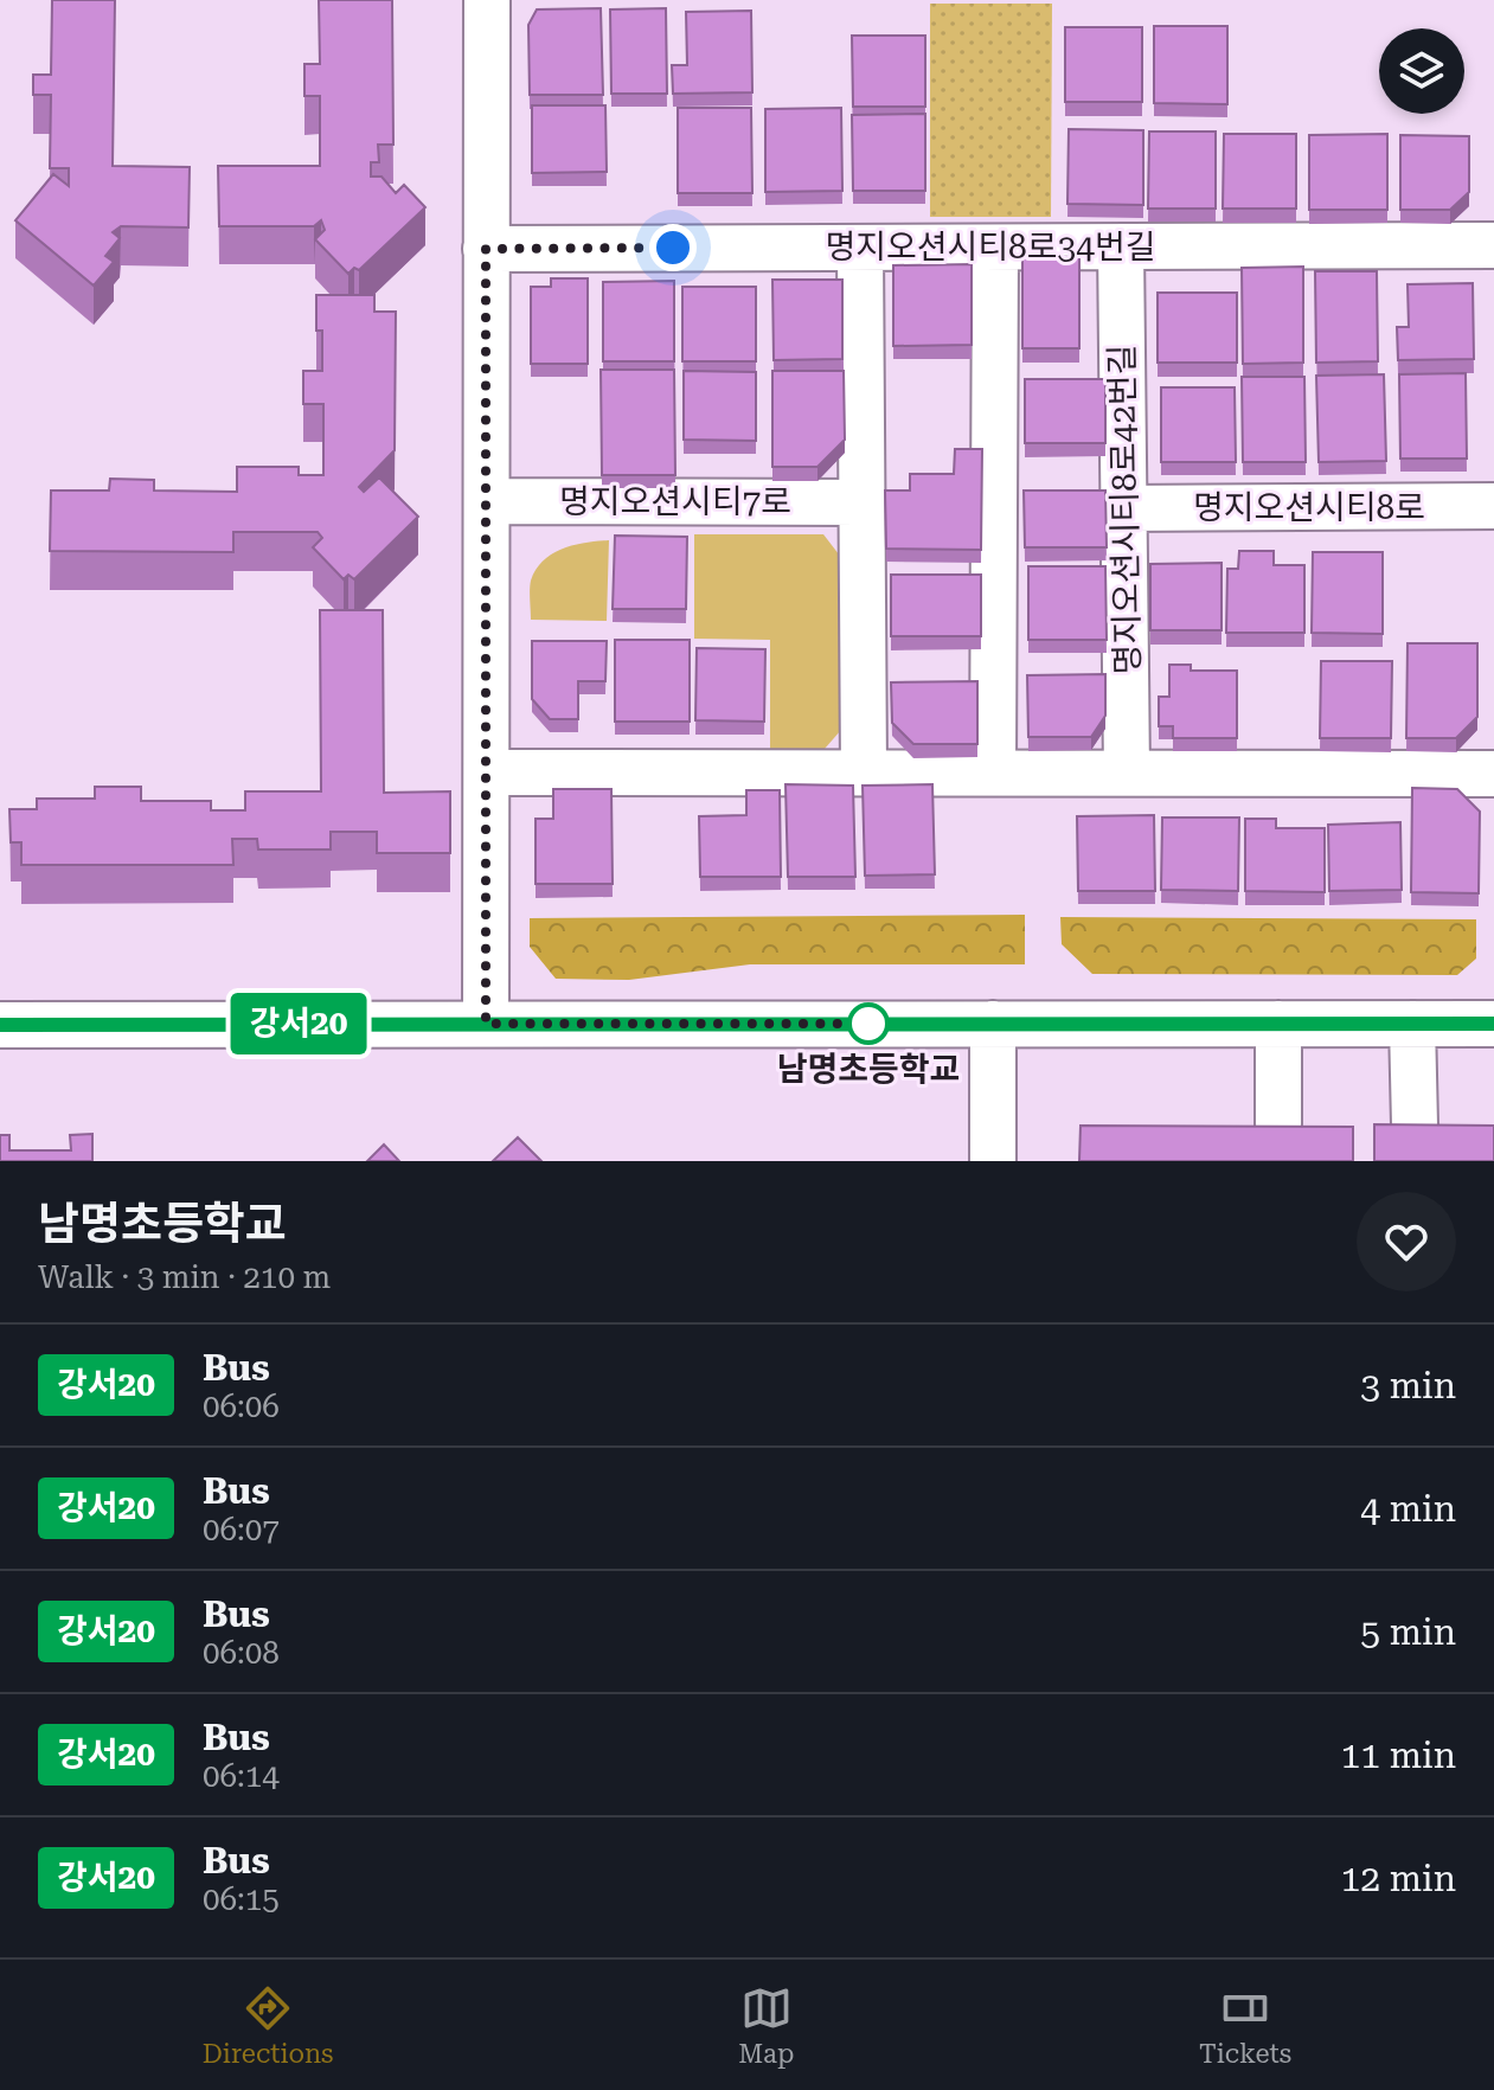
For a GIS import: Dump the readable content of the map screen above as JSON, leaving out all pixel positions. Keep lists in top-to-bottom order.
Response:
{
  "streets": {
    "street": [
      "명지오션시티8로34번길",
      "명지오션시티7로",
      "명지오션시티8로",
      "명지오션시티8로42번길"
    ]
  },
  "crossings": [
    ["명지오션시티8로34번길", "명지오션시티8로42번길"],
    ["명지오션시티8로", "명지오션시티8로42번길"]
  ],
  "places": ["남명초등학교"],
  "lines": ["bus line 강서20"],
  "page": {
    "on_map": "강서20",
    "heading": ["남명초등학교", "Walk · 3 min · 210 m"],
    "list": [
      {
        "mark": "강서20",
        "name": "Bus",
        "note": "06:06",
        "value": "3 min"
      },
      {
        "mark": "강서20",
        "name": "Bus",
        "note": "06:07",
        "value": "4 min"
      },
      {
        "mark": "강서20",
        "name": "Bus",
        "note": "06:08",
        "value": "5 min"
      },
      {
        "mark": "강서20",
        "name": "Bus",
        "note": "06:14",
        "value": "11 min"
      },
      {
        "mark": "강서20",
        "name": "Bus",
        "note": "06:15",
        "value": "12 min"
      }
    ],
    "tabs": ["Directions", "Map", "Tickets"]
  }
}
